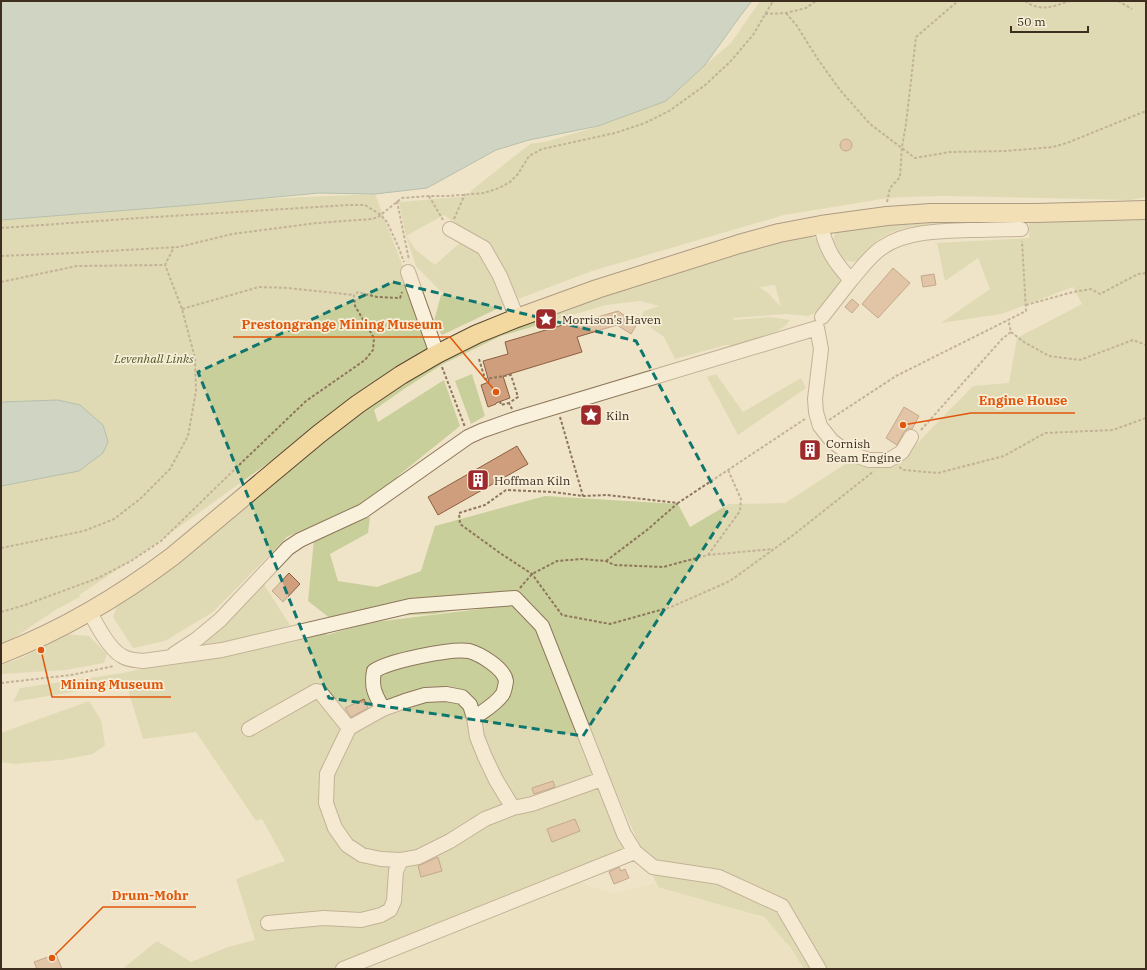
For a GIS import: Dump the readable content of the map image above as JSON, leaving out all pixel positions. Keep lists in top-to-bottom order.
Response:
{
  "parks": ["Levenhall Links"],
  "places": {
    "place": ["Morrison's Haven", "Kiln"],
    "other": [
      "Prestongrange Mining Museum",
      "Engine House",
      "Mining Museum",
      "Drum-Mohr"
    ],
    "building": ["Cornish Beam Engine", "Hoffman Kiln"]
  },
  "scale_bar": "50 m"
}
